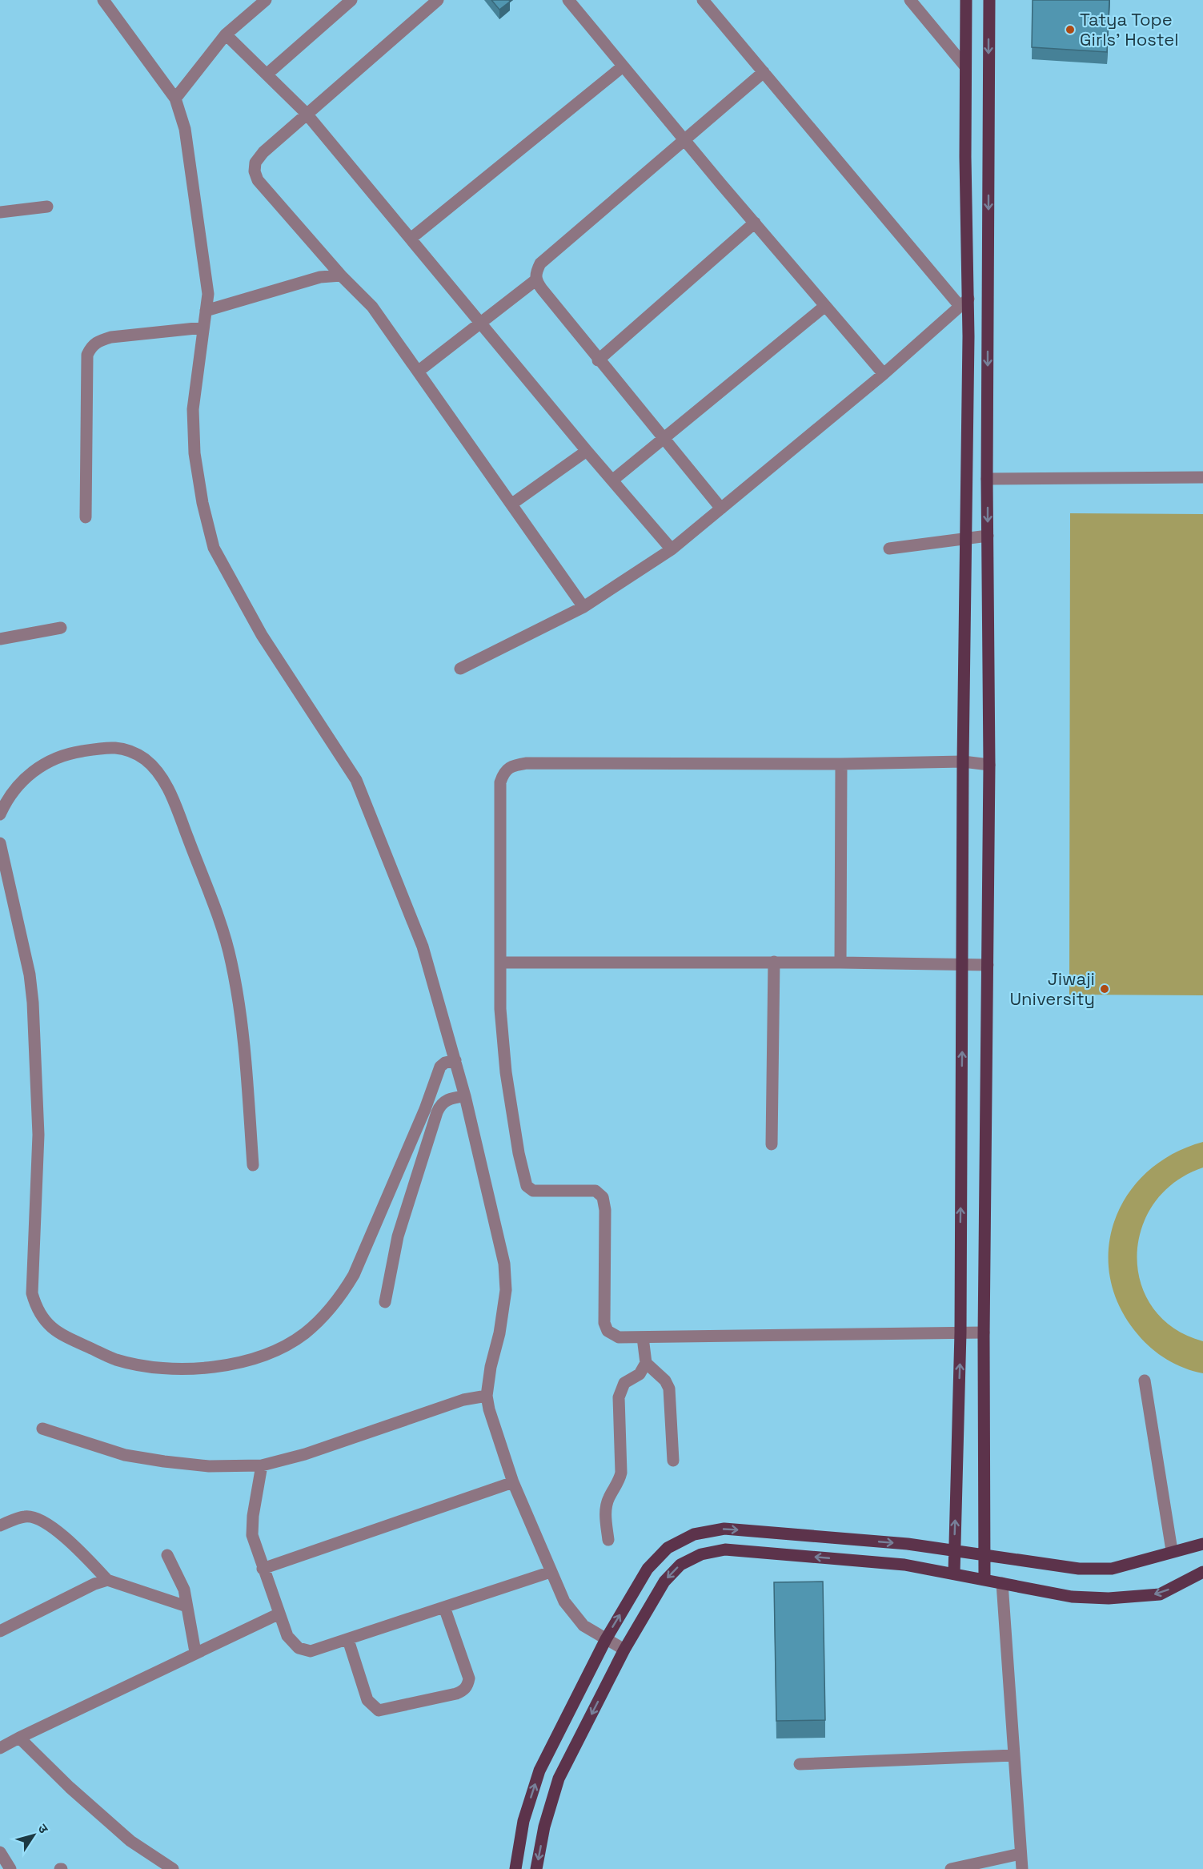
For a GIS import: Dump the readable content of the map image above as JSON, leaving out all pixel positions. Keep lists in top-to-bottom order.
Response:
{
  "places": ["Tatya Tope Girls' Hostel", "Jiwaji University"],
  "north": "top right"
}
